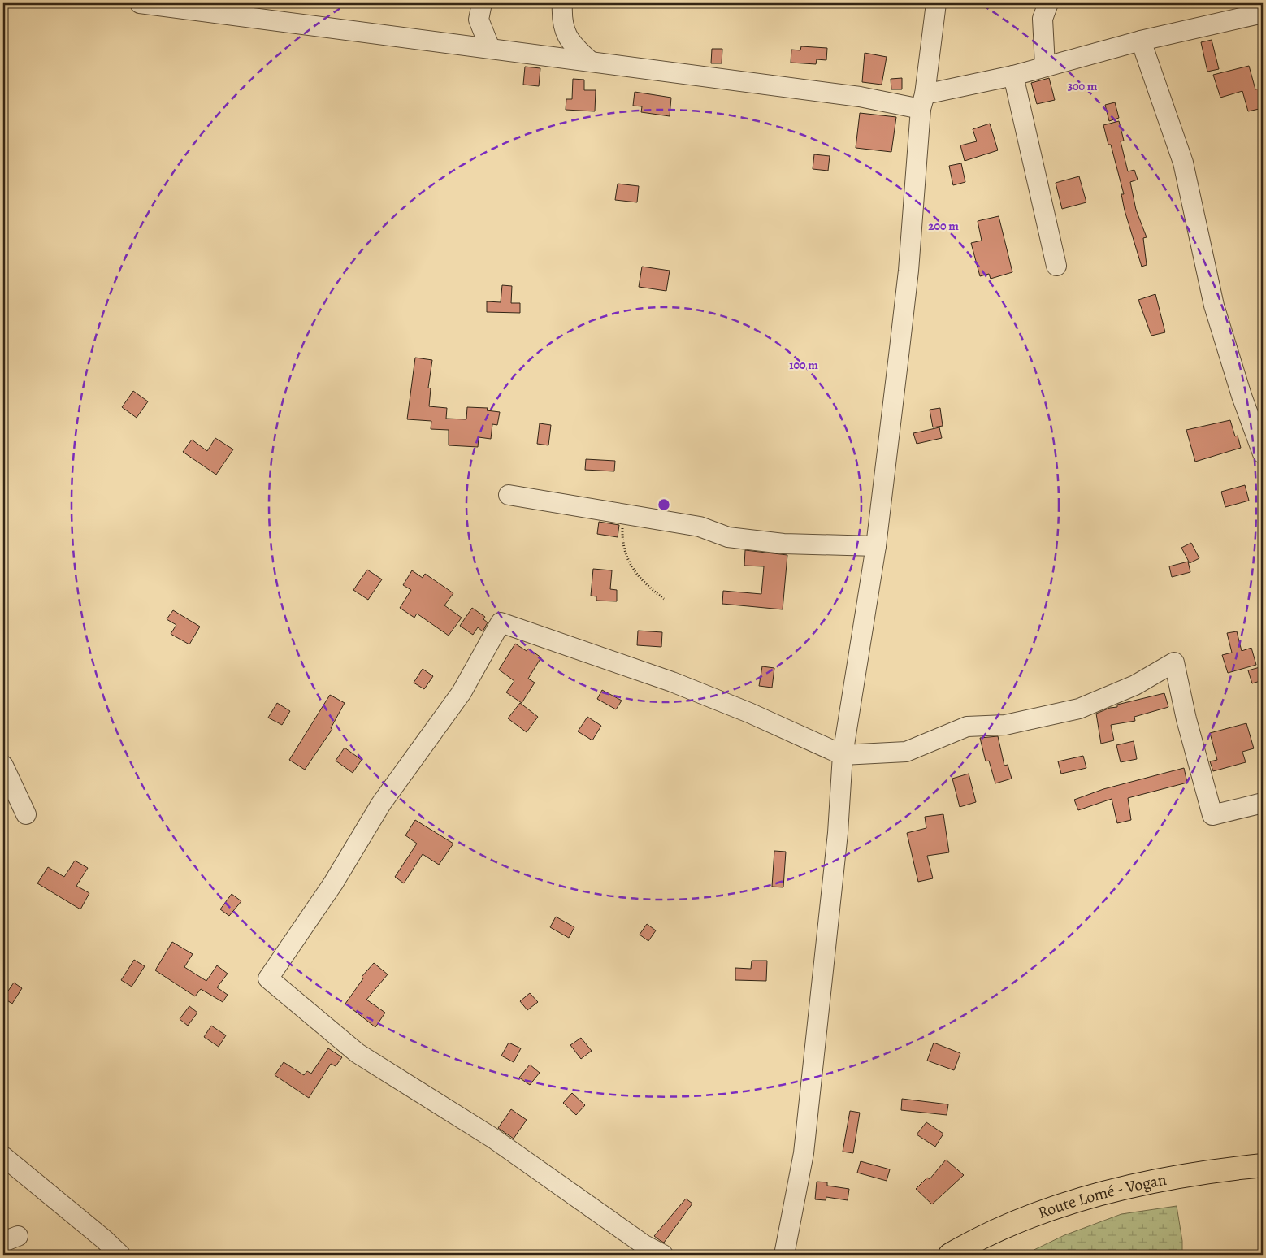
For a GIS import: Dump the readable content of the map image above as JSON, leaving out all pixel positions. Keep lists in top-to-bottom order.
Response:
{
  "streets": {
    "main road": ["Route Lomé - Vogan"]
  },
  "rings": ["300 m", "200 m", "100 m"]
}
